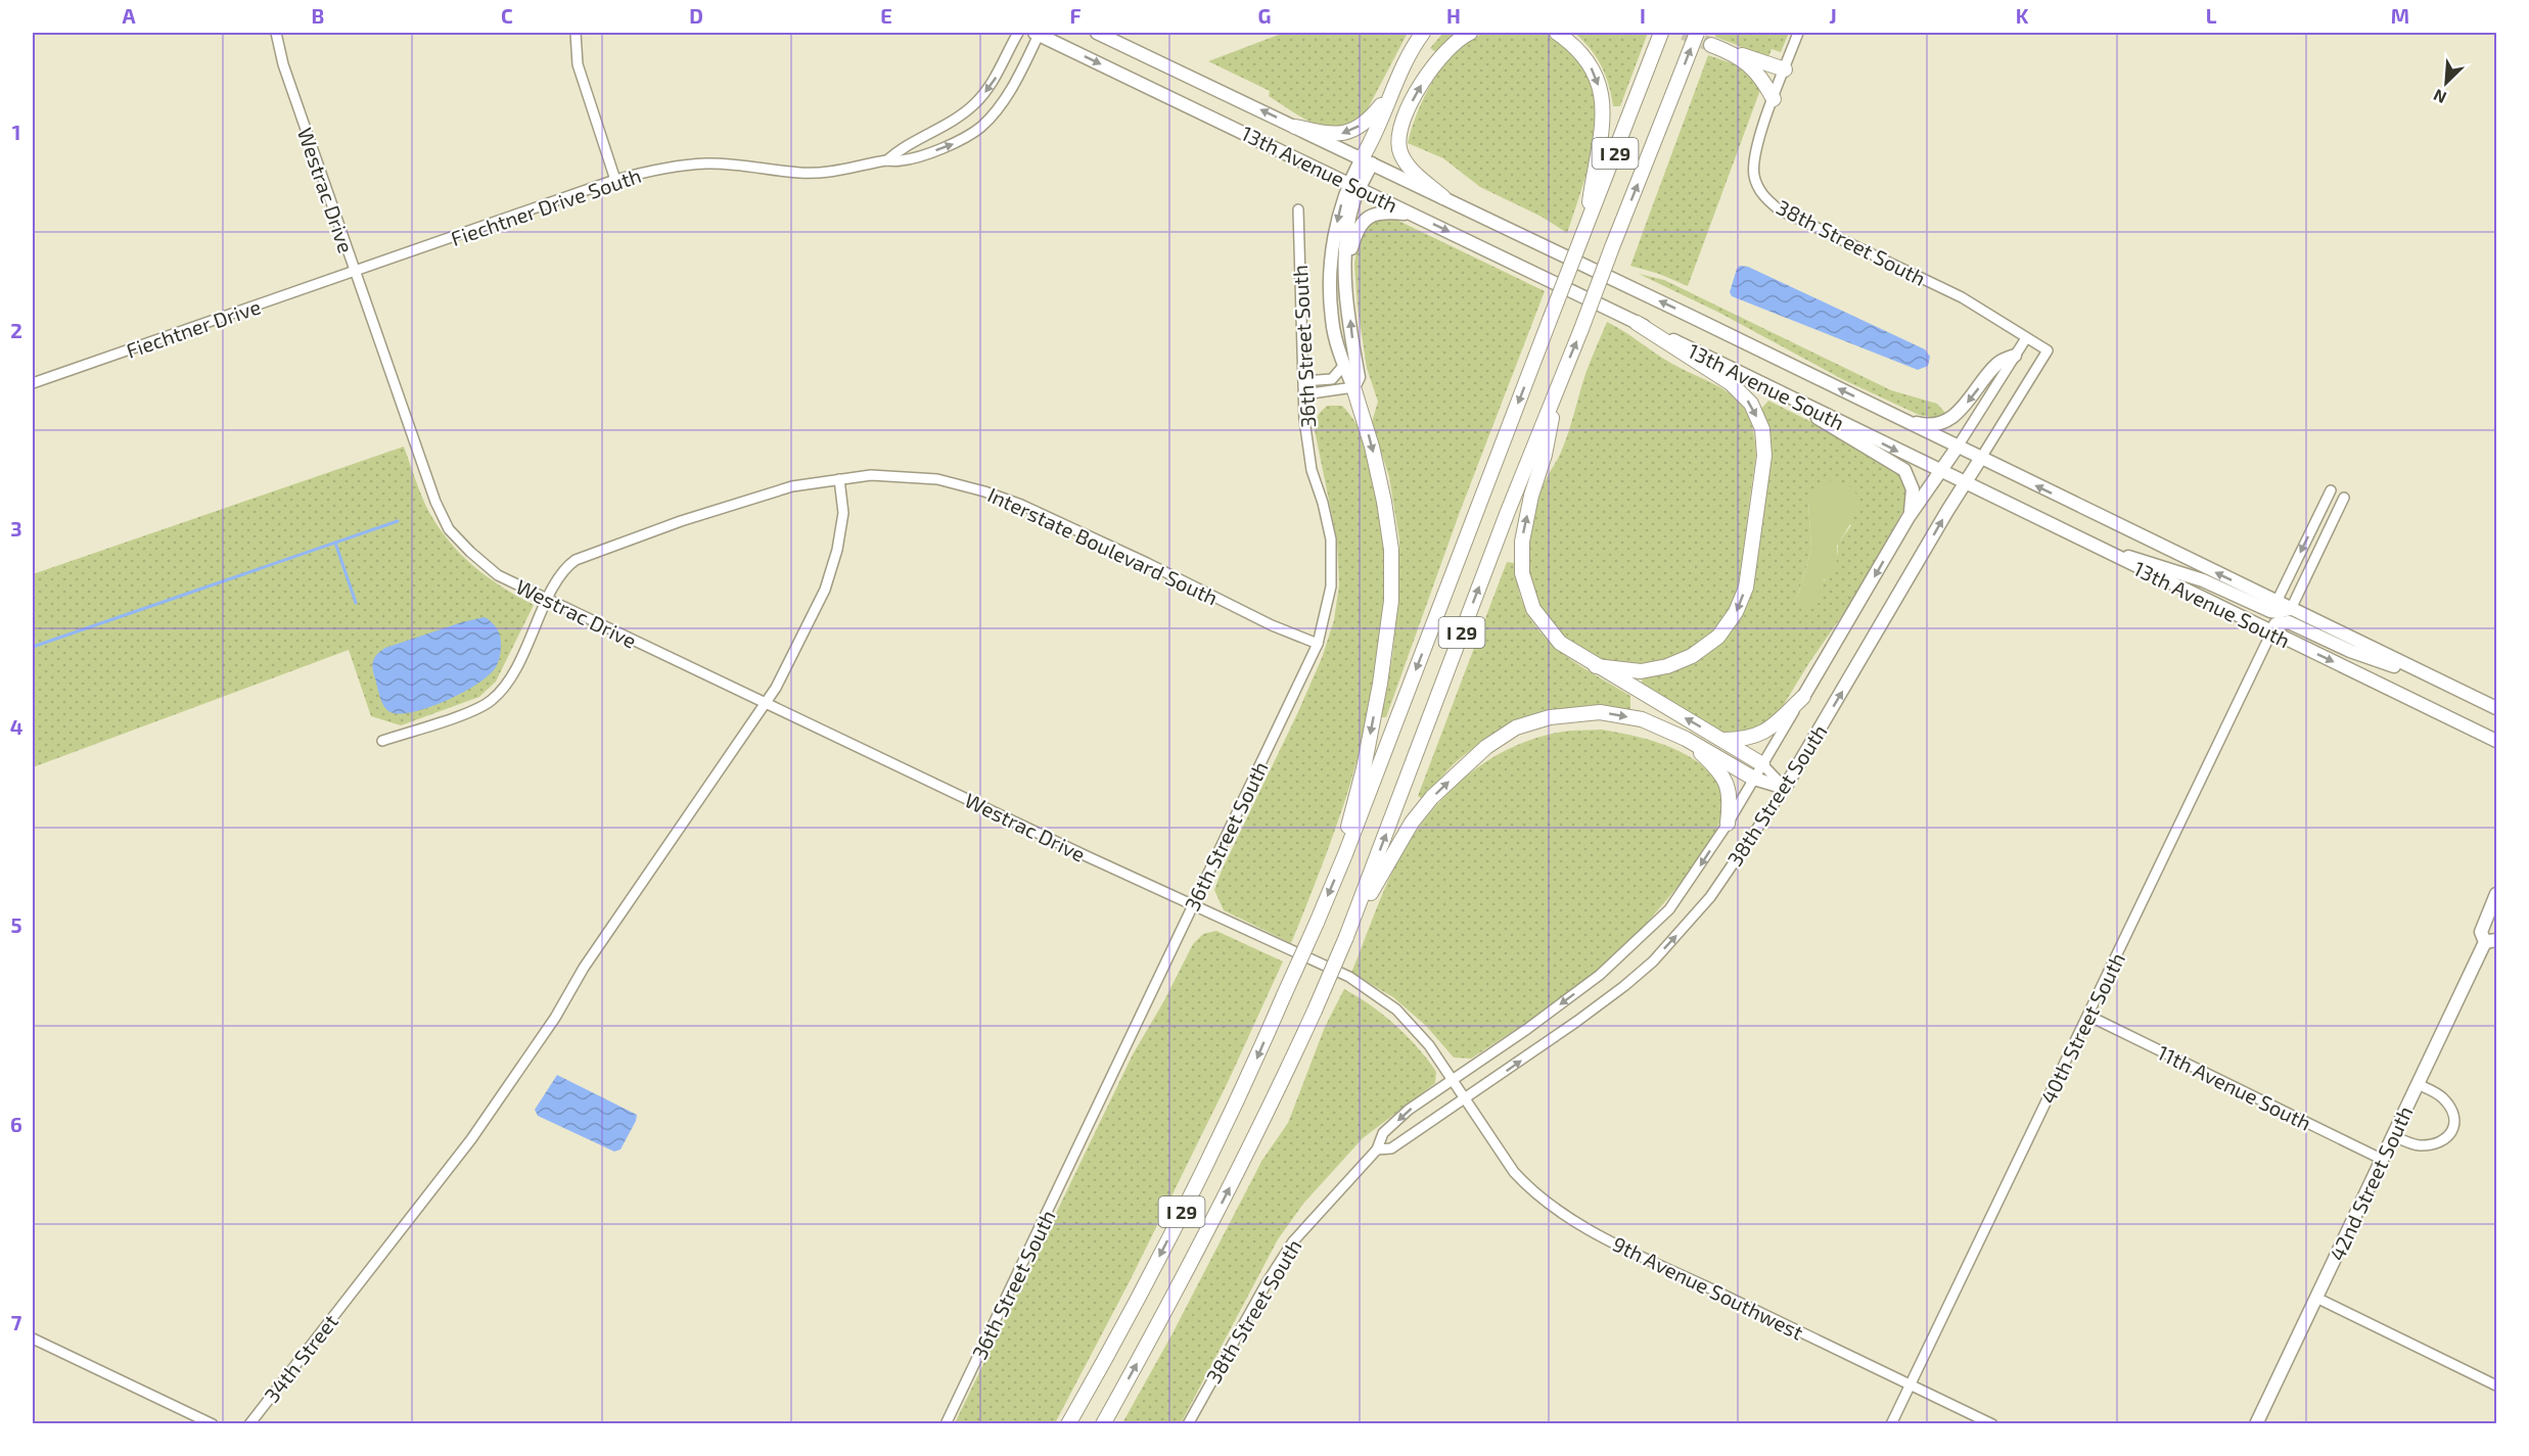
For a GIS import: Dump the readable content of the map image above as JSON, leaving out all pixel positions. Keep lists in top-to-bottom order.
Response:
{
  "streets": {
    "highway": ["I 29"],
    "main road": ["13th Avenue South", "38th Street South", "42nd Street South"],
    "street": [
      "Westrac Drive",
      "Fiechtner Drive South",
      "Fiechtner Drive",
      "36th Street South",
      "Interstate Boulevard South",
      "40th Street South",
      "11th Avenue South",
      "9th Avenue Southwest",
      "34th Street"
    ]
  },
  "crossings": [
    ["13th Avenue South", "Fiechtner Drive South"],
    ["13th Avenue South", "38th Street South"],
    ["13th Avenue South", "40th Street South"],
    ["Westrac Drive", "Fiechtner Drive South"],
    ["Westrac Drive", "38th Street South"],
    ["Westrac Drive", "Fiechtner Drive"],
    ["Westrac Drive", "36th Street South"],
    ["Westrac Drive", "Interstate Boulevard South"],
    ["Westrac Drive", "9th Avenue Southwest"],
    ["Westrac Drive", "34th Street"],
    ["Fiechtner Drive South", "Fiechtner Drive"],
    ["38th Street South", "9th Avenue Southwest"],
    ["36th Street South", "Interstate Boulevard South"],
    ["Interstate Boulevard South", "34th Street"],
    ["40th Street South", "11th Avenue South"],
    ["40th Street South", "9th Avenue Southwest"],
    ["11th Avenue South", "42nd Street South"]
  ],
  "north": "bottom left",
  "grid": {
    "columns": [
      "A",
      "B",
      "C",
      "D",
      "E",
      "F",
      "G",
      "H",
      "I",
      "J",
      "K",
      "L",
      "M"
    ],
    "rows": [
      "1",
      "2",
      "3",
      "4",
      "5",
      "6",
      "7"
    ]
  }
}
